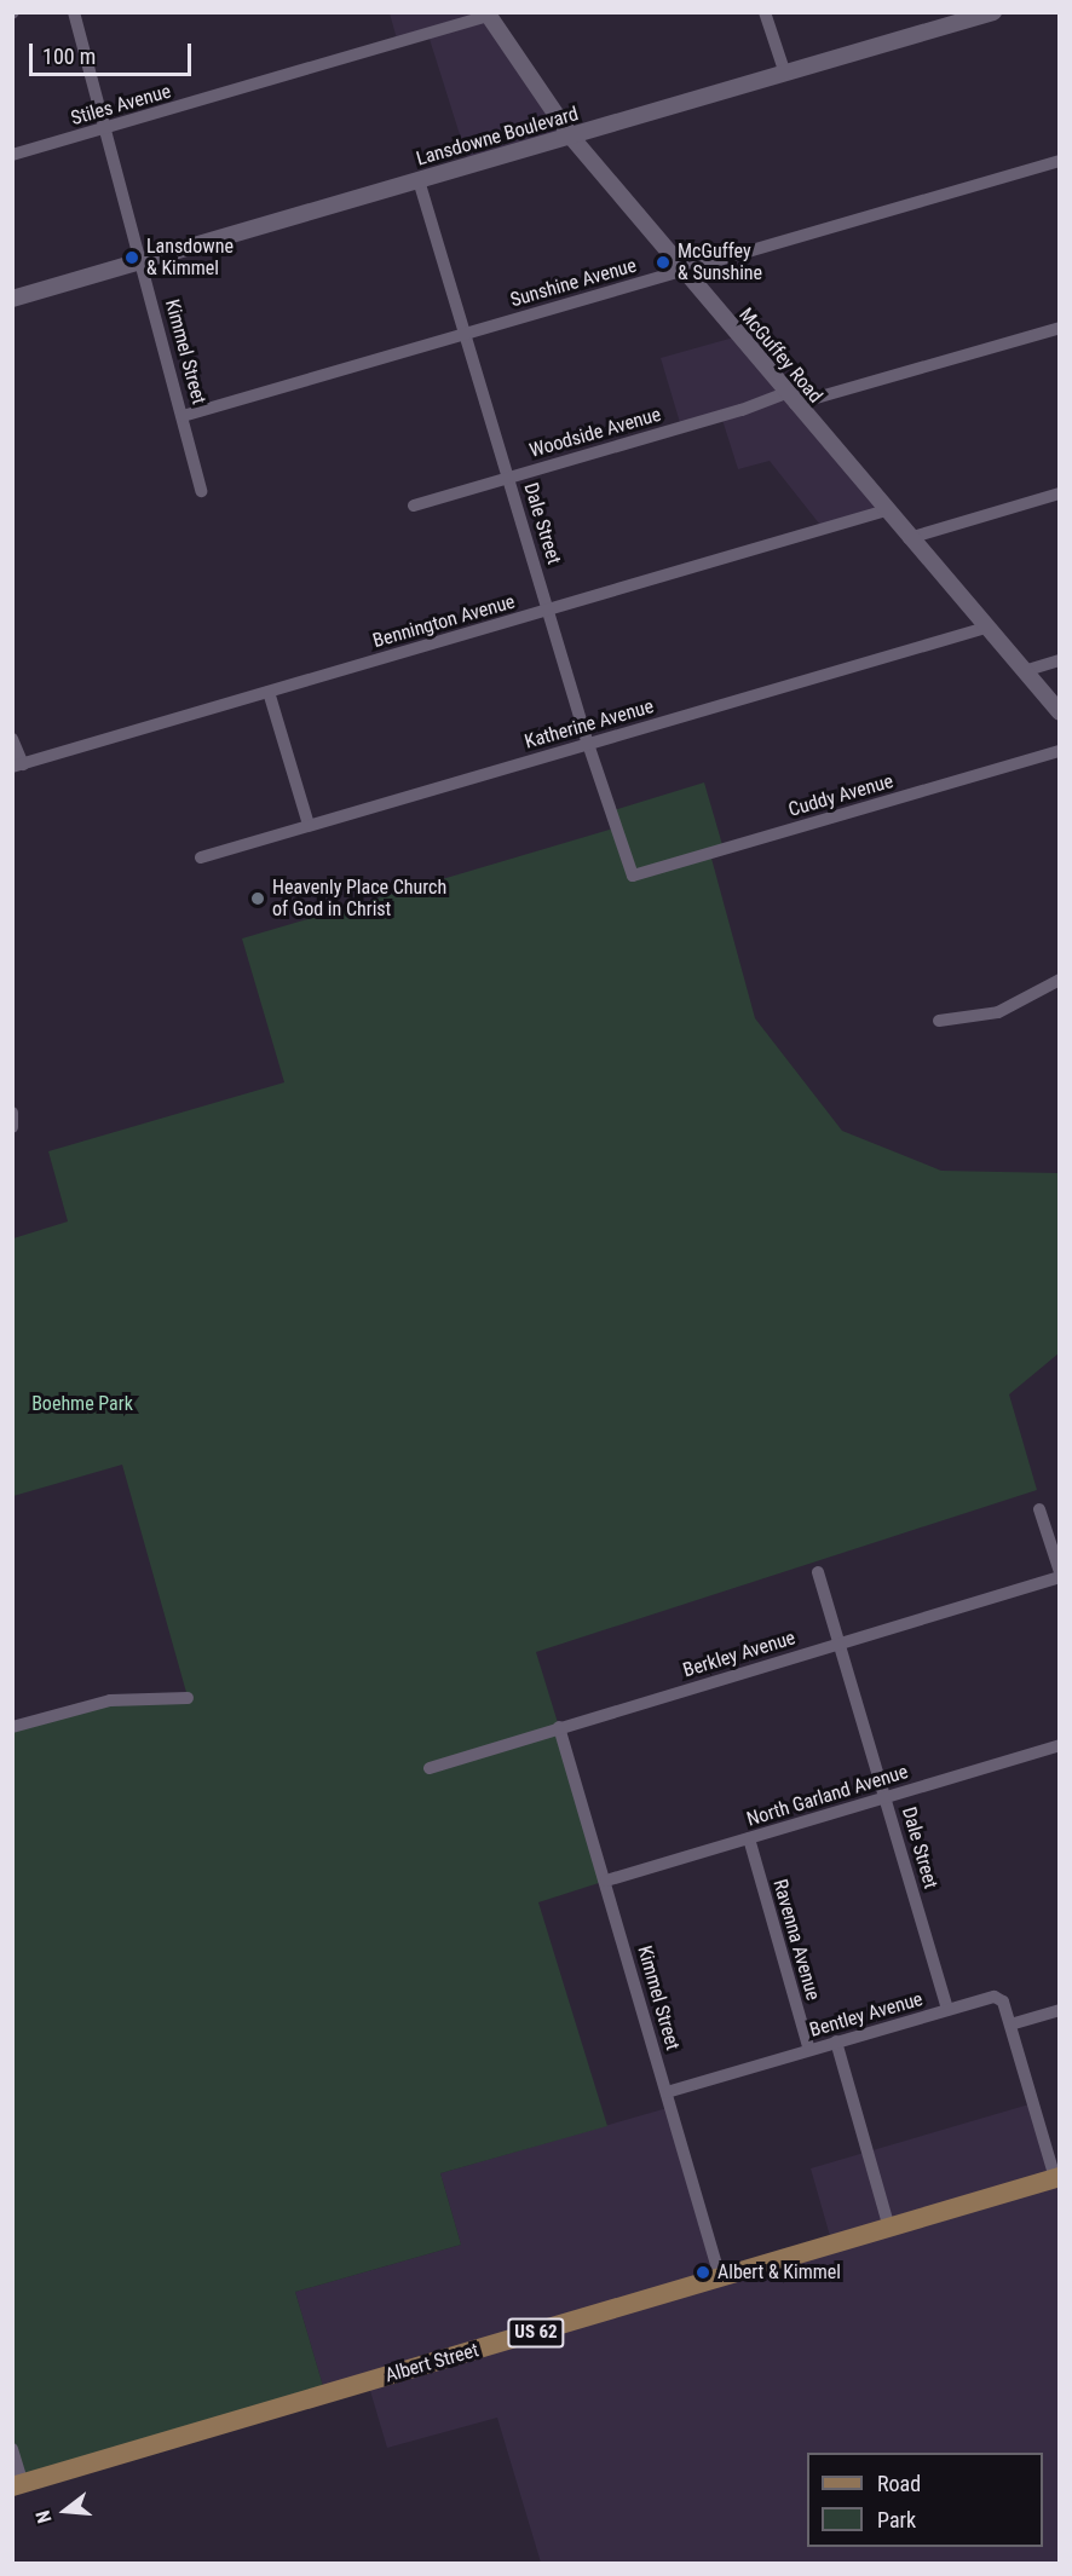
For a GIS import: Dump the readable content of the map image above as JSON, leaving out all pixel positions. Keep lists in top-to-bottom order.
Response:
{
  "streets": {
    "main road": ["US 62", "Albert Street"],
    "street": [
      "Stiles Avenue",
      "Lansdowne Boulevard",
      "Sunshine Avenue",
      "Kimmel Street",
      "McGuffey Road",
      "Woodside Avenue",
      "Dale Street",
      "Bennington Avenue",
      "Katherine Avenue",
      "Cuddy Avenue",
      "Berkley Avenue",
      "North Garland Avenue",
      "Ravenna Avenue",
      "Bentley Avenue"
    ]
  },
  "crossings": [
    ["Stiles Avenue", "Kimmel Street"],
    ["Stiles Avenue", "McGuffey Road"],
    ["Lansdowne Boulevard", "Kimmel Street"],
    ["Lansdowne Boulevard", "McGuffey Road"],
    ["Lansdowne Boulevard", "Dale Street"],
    ["Sunshine Avenue", "Kimmel Street"],
    ["Sunshine Avenue", "McGuffey Road"],
    ["Sunshine Avenue", "Dale Street"],
    ["Kimmel Street", "Berkley Avenue"],
    ["Kimmel Street", "North Garland Avenue"],
    ["Kimmel Street", "Bentley Avenue"],
    ["Kimmel Street", "Albert Street"],
    ["McGuffey Road", "Woodside Avenue"],
    ["McGuffey Road", "Bennington Avenue"],
    ["McGuffey Road", "Katherine Avenue"],
    ["Woodside Avenue", "Dale Street"],
    ["Dale Street", "Bennington Avenue"],
    ["Dale Street", "Katherine Avenue"],
    ["Dale Street", "Cuddy Avenue"],
    ["Dale Street", "Berkley Avenue"],
    ["Dale Street", "North Garland Avenue"],
    ["Dale Street", "Bentley Avenue"],
    ["North Garland Avenue", "Ravenna Avenue"],
    ["Ravenna Avenue", "Bentley Avenue"]
  ],
  "parks": ["Boehme Park"],
  "places": [
    "Lansdowne & Kimmel",
    "McGuffey & Sunshine",
    "Heavenly Place Church of God in Christ",
    "Albert & Kimmel"
  ],
  "legend": ["Road", "Park"],
  "scale_bar": "100 m",
  "north": "left"
}
